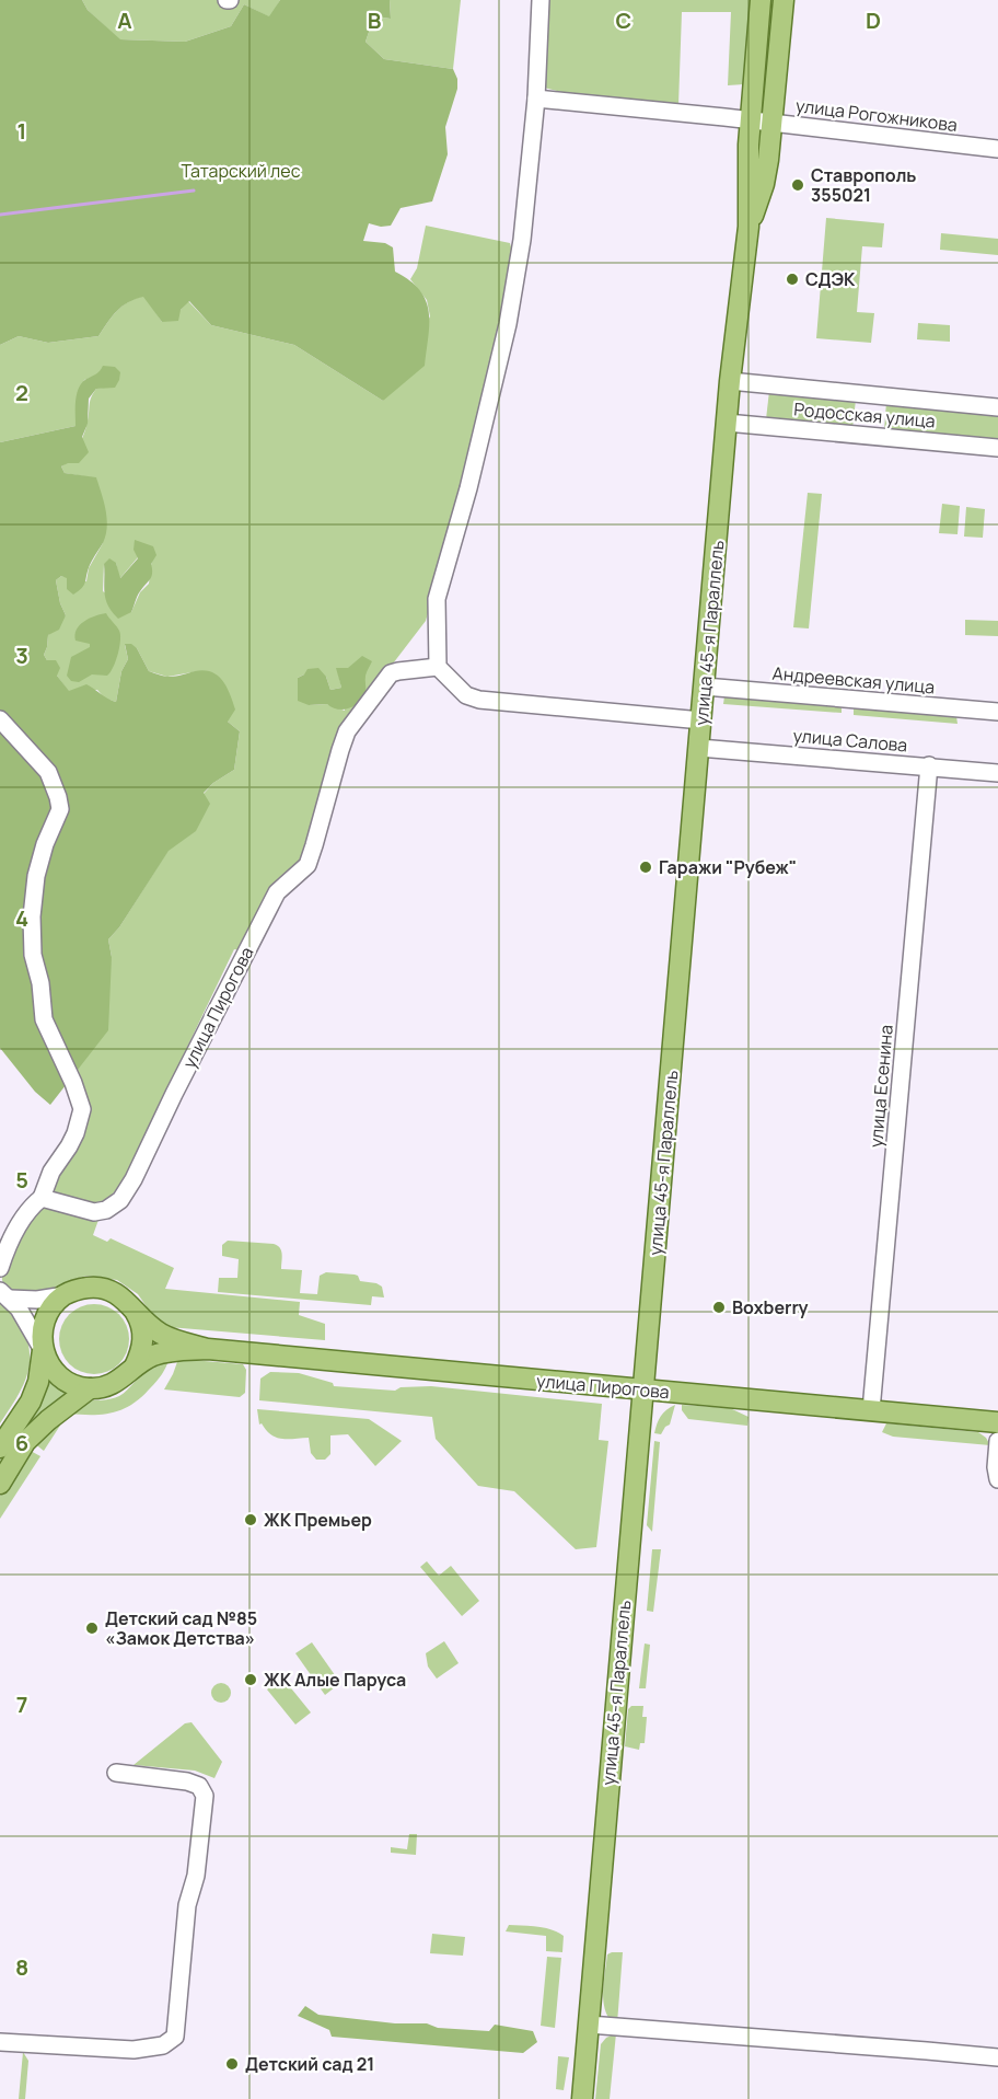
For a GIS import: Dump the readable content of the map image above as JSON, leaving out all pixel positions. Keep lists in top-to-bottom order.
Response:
{
  "streets": {
    "main road": ["улица 45-я Параллель", "улица Пирогова"],
    "street": [
      "улица Рогожникова",
      "Родосская улица",
      "Андреевская улица",
      "улица Салова",
      "улица Есенина"
    ]
  },
  "crossings": [
    ["улица Рогожникова", "улица 45-я Параллель"],
    ["Родосская улица", "улица 45-я Параллель"],
    ["улица 45-я Параллель", "Андреевская улица"],
    ["улица 45-я Параллель", "улица Салова"],
    ["улица 45-я Параллель", "улица Пирогова"],
    ["улица Салова", "улица Есенина"],
    ["улица Пирогова", "улица Есенина"]
  ],
  "parks": ["Татарский лес"],
  "places": [
    "Ставрополь 355021",
    "СДЭК",
    "Гаражи \"Рубеж\"",
    "Boxberry",
    "ЖК Премьер",
    "Детский сад №85 «Замок Детства»",
    "ЖК Алые Паруса",
    "Детский сад 21"
  ],
  "grid": {
    "columns": [
      "A",
      "B",
      "C",
      "D"
    ],
    "rows": [
      "1",
      "2",
      "3",
      "4",
      "5",
      "6",
      "7",
      "8"
    ]
  }
}
